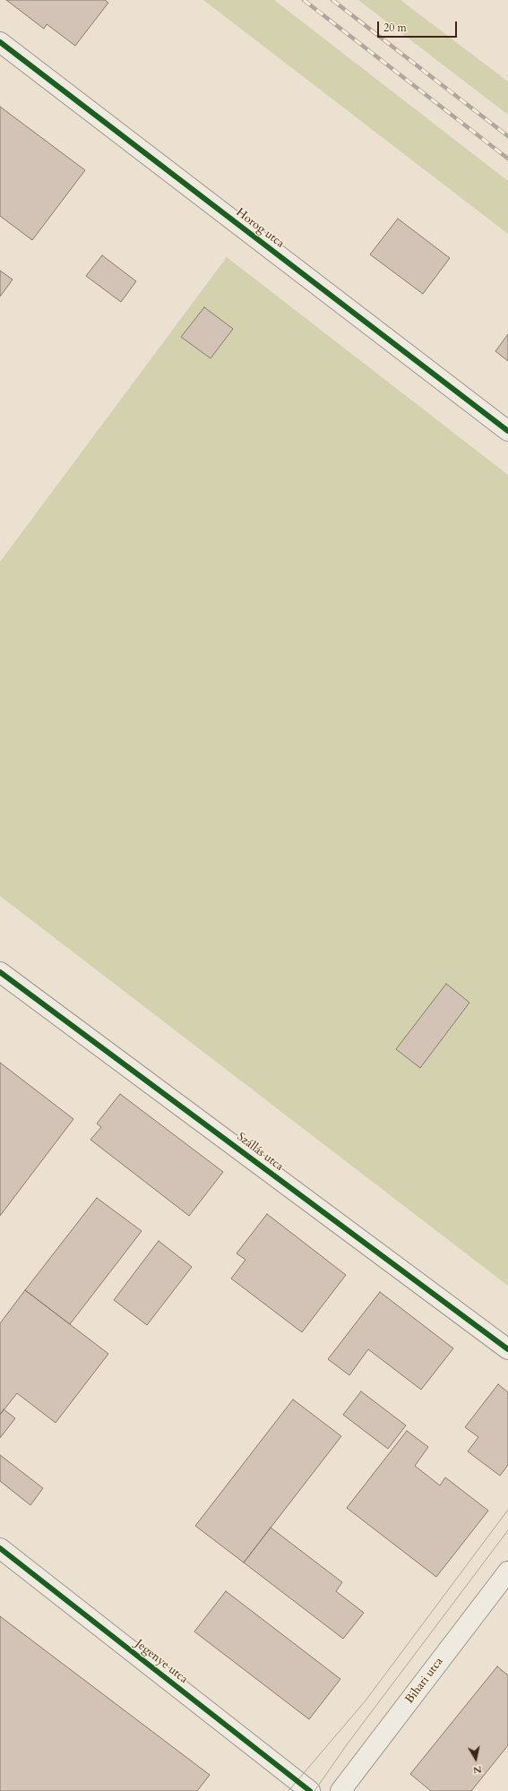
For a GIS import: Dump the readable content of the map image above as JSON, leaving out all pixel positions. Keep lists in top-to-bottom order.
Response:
{
  "streets": {
    "street": [
      "Horog utca",
      "Szállás utca",
      "Jegenye utca",
      "Bihari utca"
    ]
  },
  "scale_bar": "20 m",
  "north": "bottom"
}
